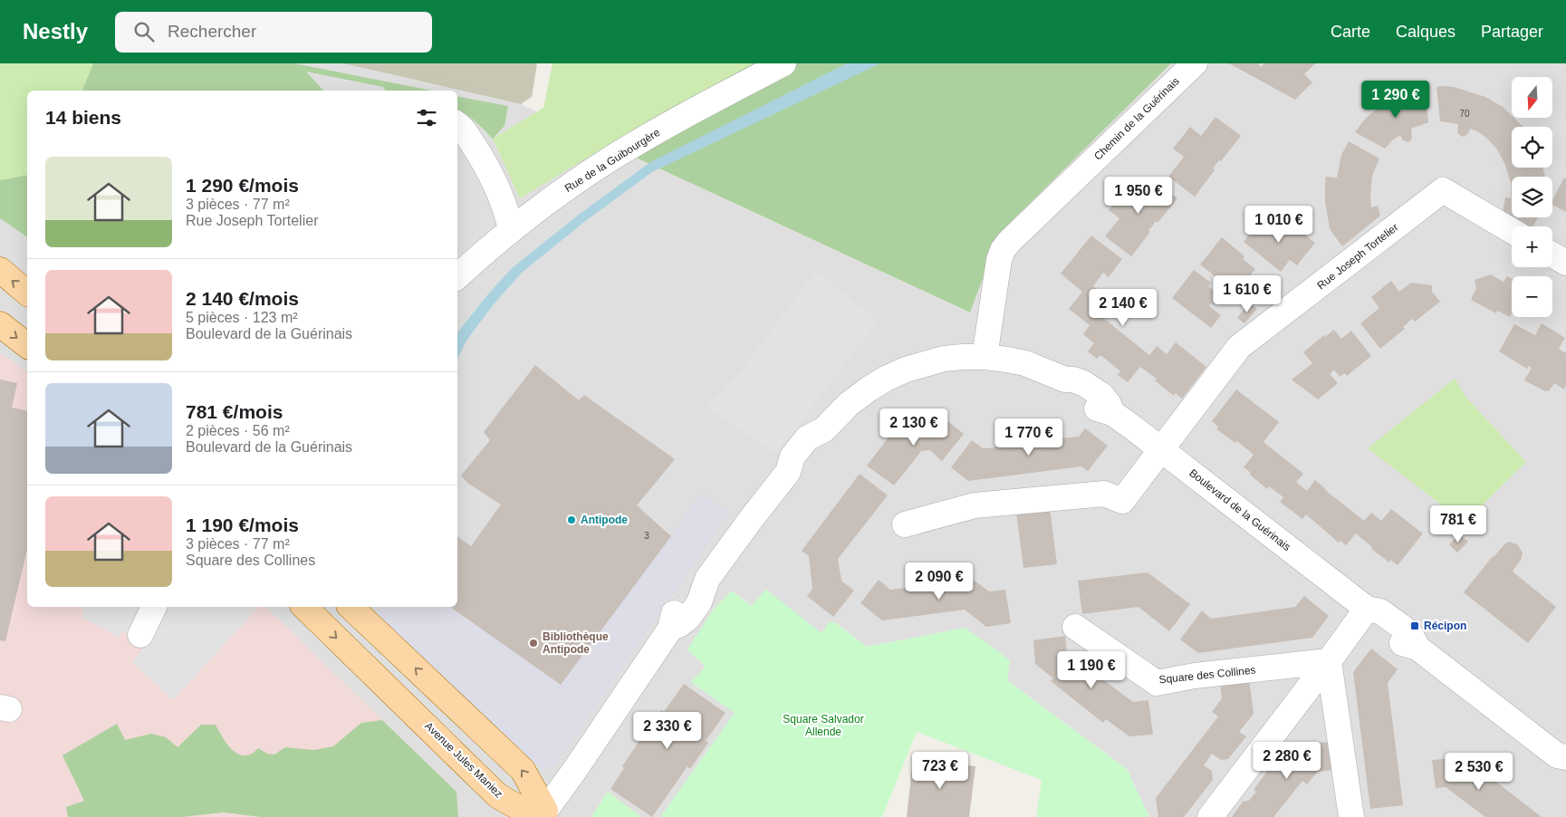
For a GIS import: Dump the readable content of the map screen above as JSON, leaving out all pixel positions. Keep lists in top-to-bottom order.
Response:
{
  "streets": {
    "main road": ["Avenue Jules Maniez"],
    "street": [
      "Chemin de la Guérinais",
      "Rue de la Guibourgère",
      "Rue Joseph Tortelier",
      "Boulevard de la Guérinais",
      "Square des Collines"
    ]
  },
  "crossings": [
    ["Chemin de la Guérinais", "Boulevard de la Guérinais"],
    ["Rue Joseph Tortelier", "Boulevard de la Guérinais"],
    ["Boulevard de la Guérinais", "Avenue Jules Maniez"]
  ],
  "parks": ["Square Salvador Allende"],
  "places": {
    "other": ["Antipode", "Bibliothèque Antipode"],
    "transit": ["Récipon"]
  },
  "house_numbers": ["70", "3"],
  "north": "bottom",
  "page": {
    "header": "Nestly",
    "search": "Rechercher",
    "nav": ["Carte", "Calques", "Partager"],
    "map_buttons": ["+", "−"],
    "price": [
      "1 290 €",
      "1 950 €",
      "1 010 €",
      "1 610 €",
      "2 140 €",
      "2 130 €",
      "1 770 €",
      "781 €",
      "2 090 €",
      "1 190 €",
      "2 330 €",
      "2 280 €",
      "723 €",
      "2 530 €"
    ],
    "heading": "14 biens",
    "list": [
      {
        "name": "1 290 €/mois",
        "note": "3 pièces · 77 m² · Rue Joseph Tortelier"
      },
      {
        "name": "2 140 €/mois",
        "note": "5 pièces · 123 m² · Boulevard de la Guérinais"
      },
      {
        "name": "781 €/mois",
        "note": "2 pièces · 56 m² · Boulevard de la Guérinais"
      },
      {
        "name": "1 190 €/mois",
        "note": "3 pièces · 77 m² · Square des Collines"
      }
    ]
  }
}
